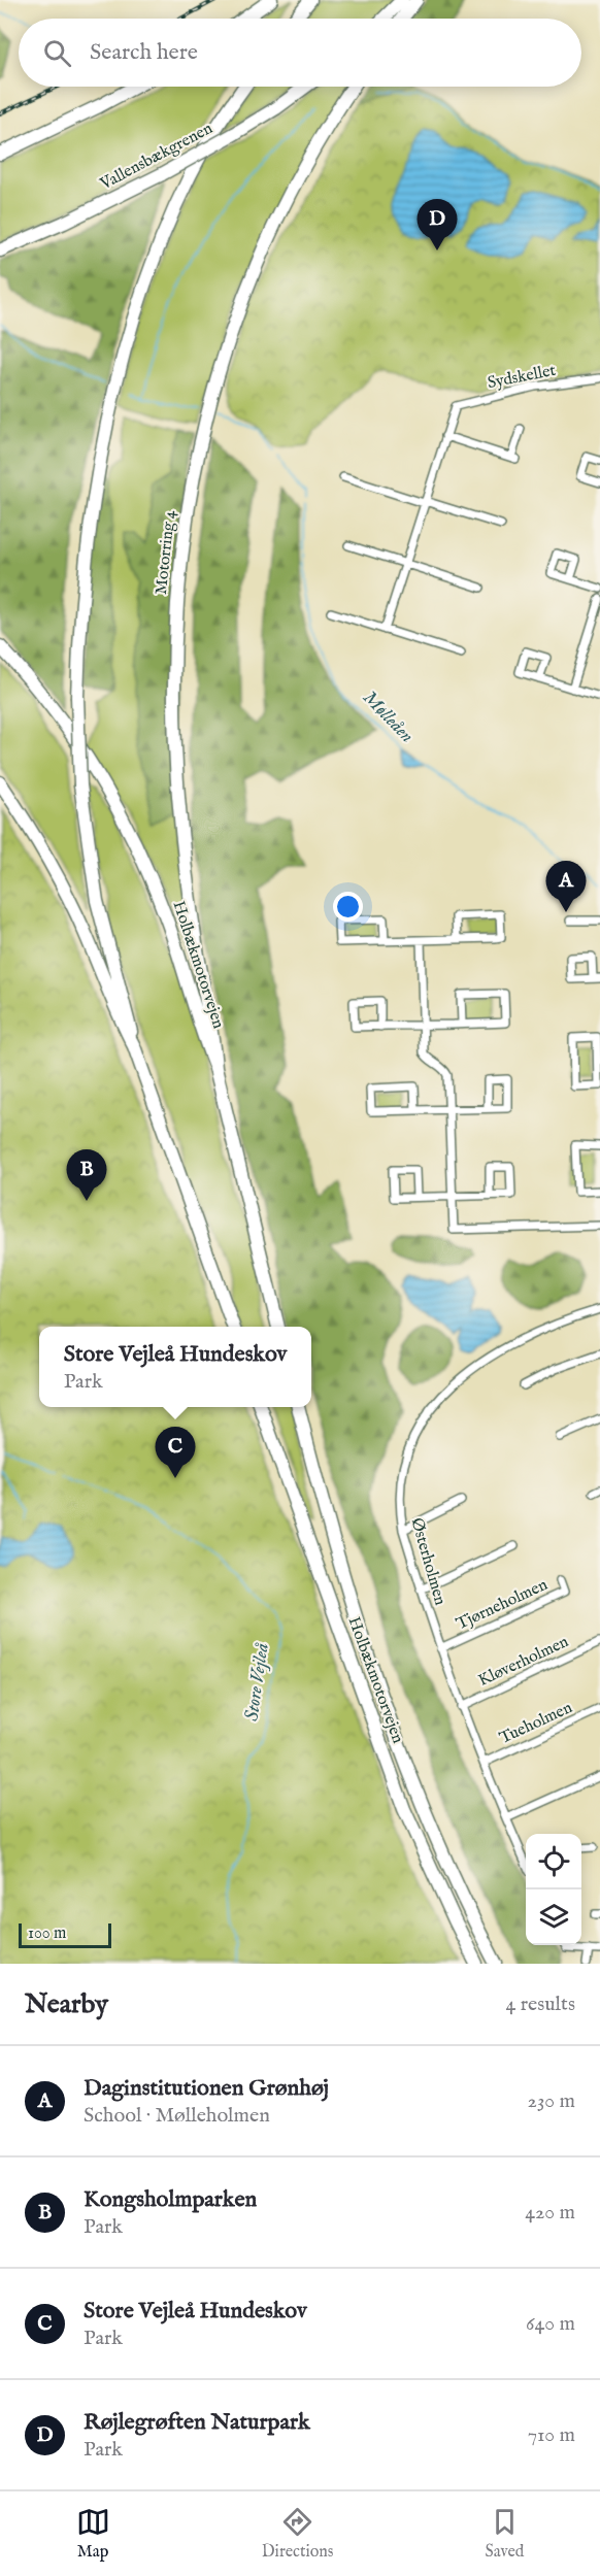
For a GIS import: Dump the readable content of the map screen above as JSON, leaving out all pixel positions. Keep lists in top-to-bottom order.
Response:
{
  "streets": {
    "highway": ["Vallensbækgrenen", "Motorring 4", "Holbækmotorvejen"],
    "street": [
      "Sydskellet",
      "Østerholmen",
      "Tjørneholmen",
      "Kløverholmen",
      "Tueholmen"
    ]
  },
  "crossings": [
    ["Motorring 4", "Holbækmotorvejen"],
    ["Østerholmen", "Tjørneholmen"],
    ["Østerholmen", "Kløverholmen"],
    ["Østerholmen", "Tueholmen"]
  ],
  "water": ["Mølleåen", "Store Vejleå"],
  "scale_bar": "100 m",
  "page": {
    "search": "Search here",
    "pins": [
      "D",
      "A",
      "B",
      "C"
    ],
    "popup": ["Store Vejleå Hundeskov", "Park"],
    "scale": "100 m",
    "heading": ["Nearby", "4 results"],
    "list": [
      {
        "mark": "A",
        "name": "Daginstitutionen Grønhøj",
        "note": "School · Mølleholmen",
        "value": "230 m"
      },
      {
        "mark": "B",
        "name": "Kongsholmparken",
        "note": "Park",
        "value": "420 m"
      },
      {
        "mark": "C",
        "name": "Store Vejleå Hundeskov",
        "note": "Park",
        "value": "640 m"
      },
      {
        "mark": "D",
        "name": "Røjlegrøften Naturpark",
        "note": "Park",
        "value": "710 m"
      }
    ],
    "nav": ["Map", "Directions", "Saved"]
  }
}
